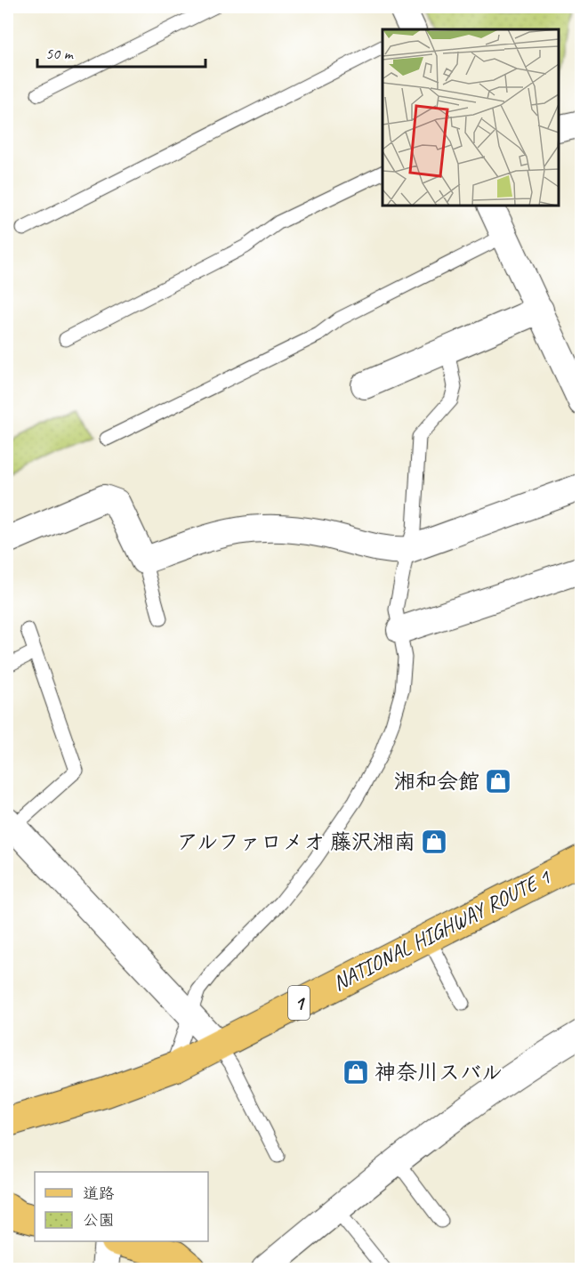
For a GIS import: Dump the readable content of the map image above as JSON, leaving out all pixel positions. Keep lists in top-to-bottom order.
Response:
{
  "streets": {
    "main road": ["NATIONAL HIGHWAY ROUTE 1", "1"]
  },
  "places": {
    "shop": ["湘和会館", "アルファロメオ 藤沢湘南", "神奈川スバル"]
  },
  "legend": ["道路", "公園"],
  "scale_bar": "50 m"
}
